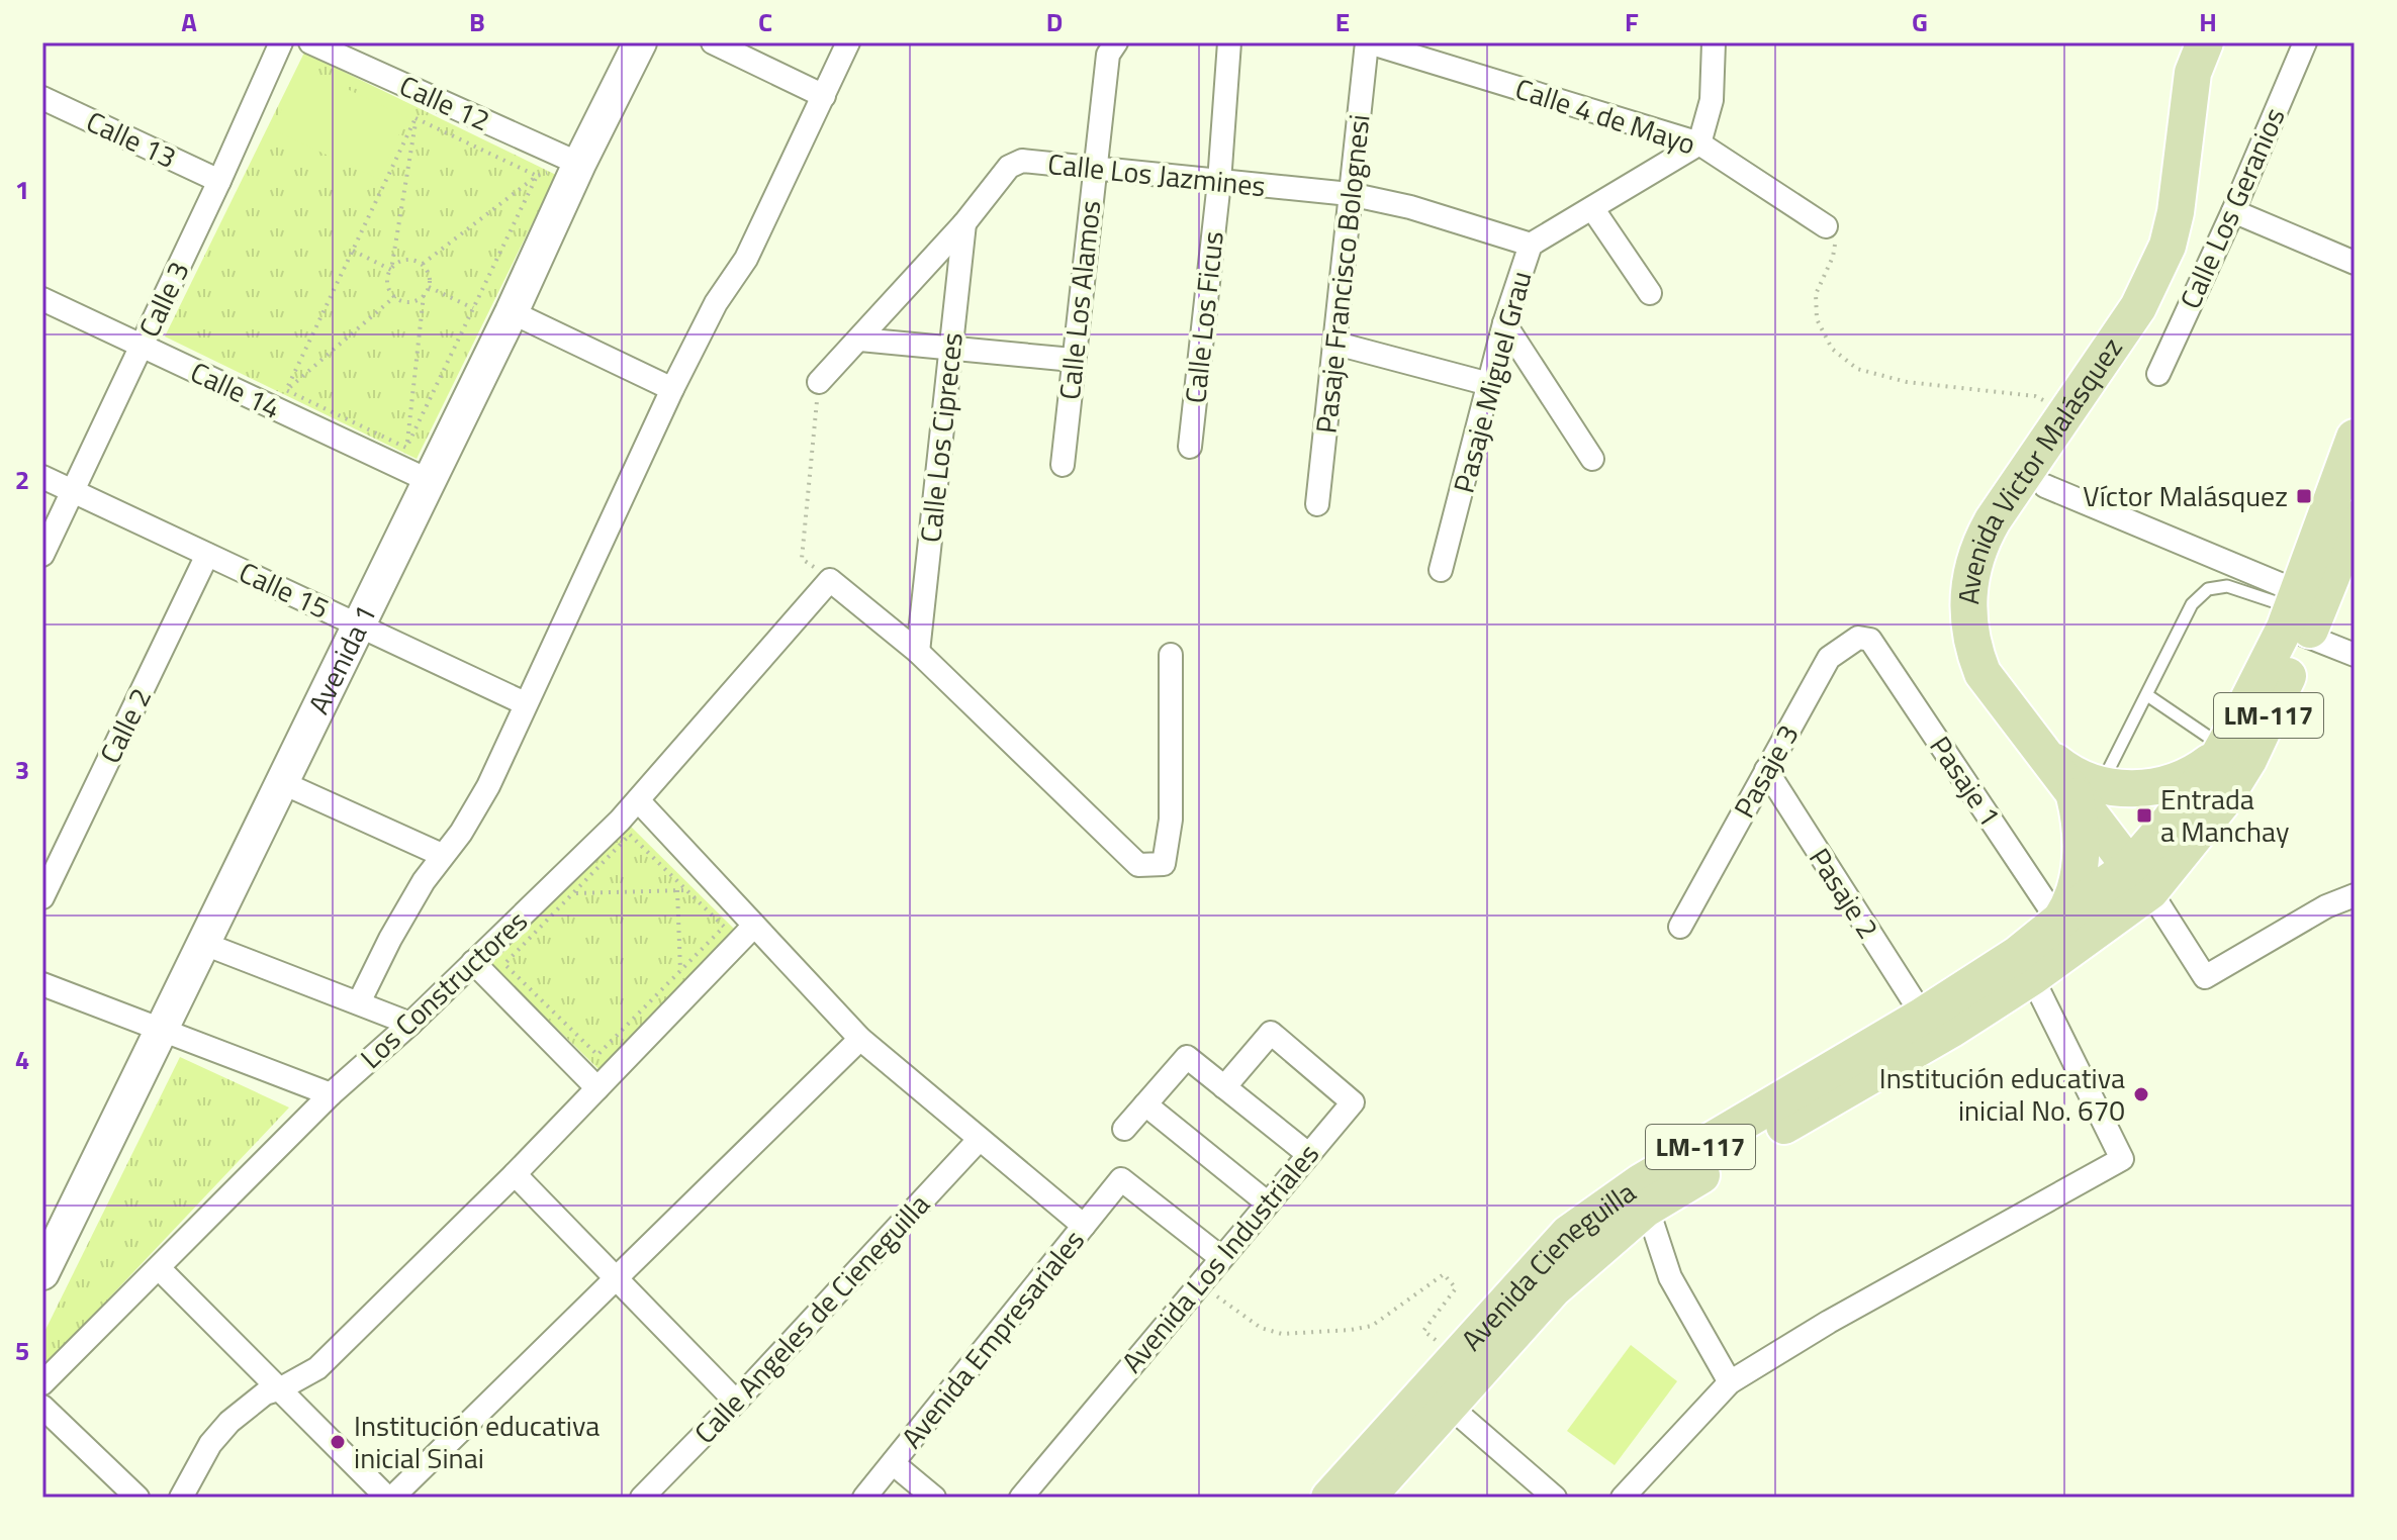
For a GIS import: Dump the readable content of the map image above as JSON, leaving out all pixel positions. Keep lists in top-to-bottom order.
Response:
{
  "streets": {
    "main road": ["Avenida Victor Malásquez", "LM-117", "Avenida Cieneguilla"],
    "street": [
      "Calle 12",
      "Calle 4 de Mayo",
      "Calle 13",
      "Calle Los Jazmines",
      "Calle Los Geranios",
      "Pasaje Francisco Bolognesi",
      "Calle 3",
      "Calle Los Alamos",
      "Calle Los Ficus",
      "Pasaje Miguel Grau",
      "Calle 14",
      "Calle Los Cipreces",
      "Calle 15",
      "Avenida 1",
      "Calle 2",
      "Pasaje 3",
      "Pasaje 1",
      "Pasaje 2",
      "Los Constructores",
      "Avenida Los Industriales",
      "Calle Angeles de Cieneguilla",
      "Avenida Empresariales"
    ]
  },
  "crossings": [
    ["Calle 12", "Avenida 1"],
    ["Calle 4 de Mayo", "Pasaje Francisco Bolognesi"],
    ["Calle 4 de Mayo", "Pasaje Miguel Grau"],
    ["Calle 13", "Calle 3"],
    ["Calle Los Jazmines", "Pasaje Francisco Bolognesi"],
    ["Calle Los Jazmines", "Calle Los Alamos"],
    ["Calle Los Jazmines", "Calle Los Ficus"],
    ["Calle Los Jazmines", "Pasaje Miguel Grau"],
    ["Calle Los Jazmines", "Calle Los Cipreces"],
    ["Calle 3", "Calle 14"],
    ["Calle 3", "Calle 15"],
    ["Calle 14", "Avenida 1"],
    ["Avenida Victor Malásquez", "LM-117"],
    ["Avenida Victor Malásquez", "Avenida Cieneguilla"],
    ["Calle 15", "Avenida 1"],
    ["Calle 15", "Calle 2"],
    ["LM-117", "Avenida Cieneguilla"],
    ["Pasaje 3", "Pasaje 1"],
    ["Pasaje 3", "Pasaje 2"],
    ["Pasaje 1", "Avenida Cieneguilla"],
    ["Pasaje 2", "Avenida Cieneguilla"],
    ["Avenida Los Industriales", "Avenida Empresariales"]
  ],
  "places": {
    "transit": ["Víctor Malásquez", "Entrada a Manchay"],
    "other": ["Institución educativa inicial No. 670", "Institución educativa inicial Sinai"]
  },
  "grid": {
    "columns": [
      "A",
      "B",
      "C",
      "D",
      "E",
      "F",
      "G",
      "H"
    ],
    "rows": [
      "1",
      "2",
      "3",
      "4",
      "5"
    ]
  }
}
